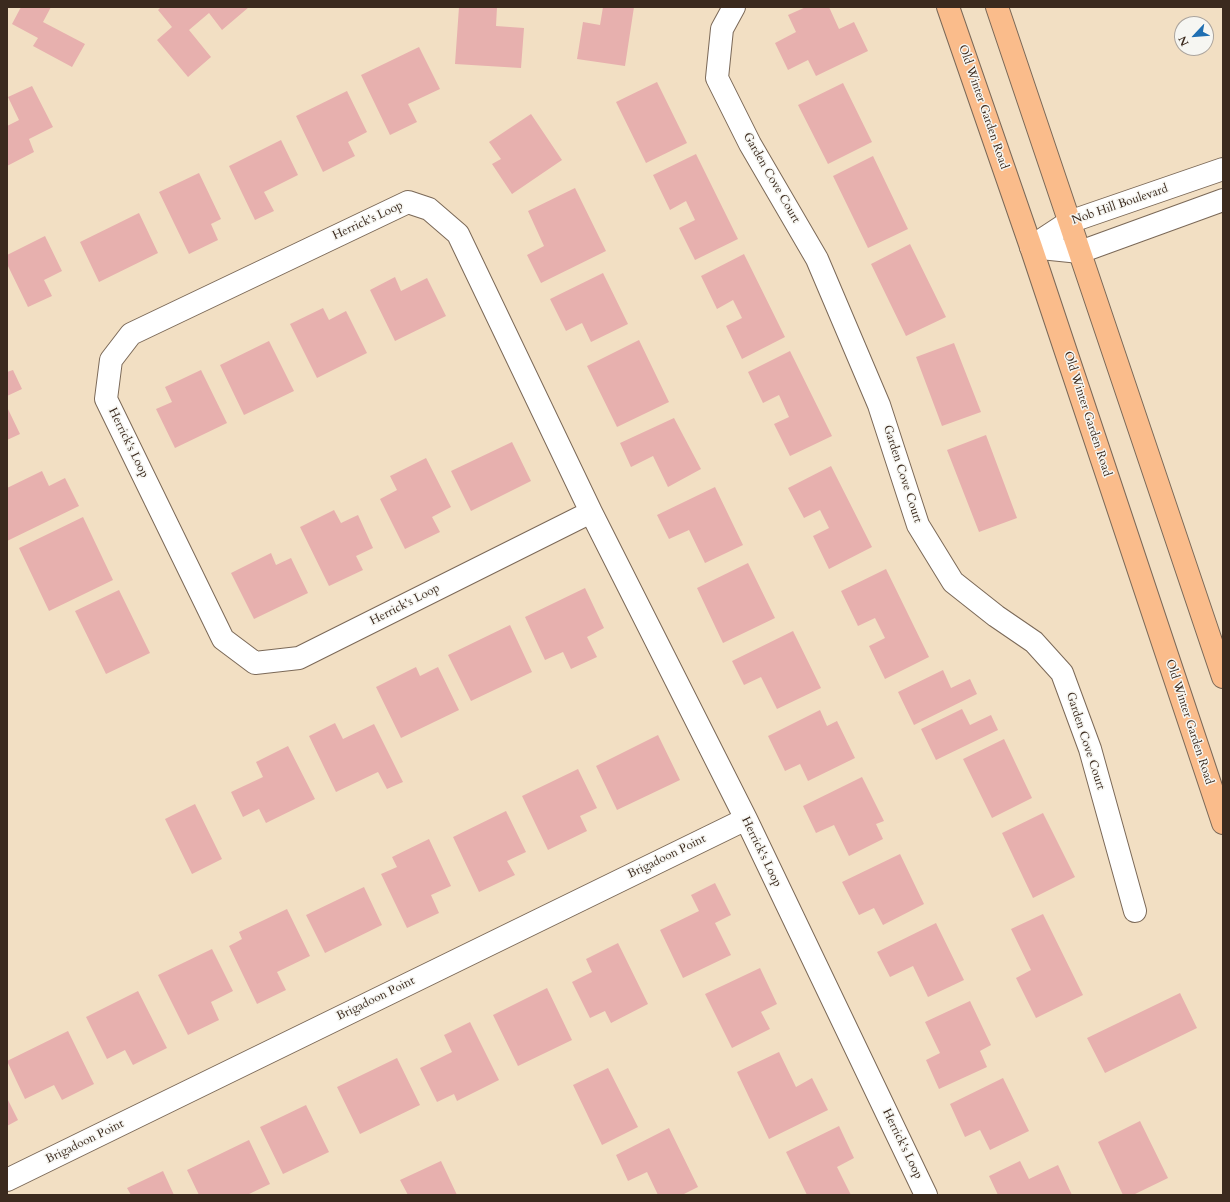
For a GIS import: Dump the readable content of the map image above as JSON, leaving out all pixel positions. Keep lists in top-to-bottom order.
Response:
{
  "streets": {
    "main road": ["Old Winter Garden Road"],
    "street": [
      "Garden Cove Court",
      "Nob Hill Boulevard",
      "Herrick's Loop",
      "Brigadoon Point"
    ]
  },
  "crossings": [
    ["Old Winter Garden Road", "Nob Hill Boulevard"],
    ["Herrick's Loop", "Brigadoon Point"]
  ],
  "north": "bottom left"
}
